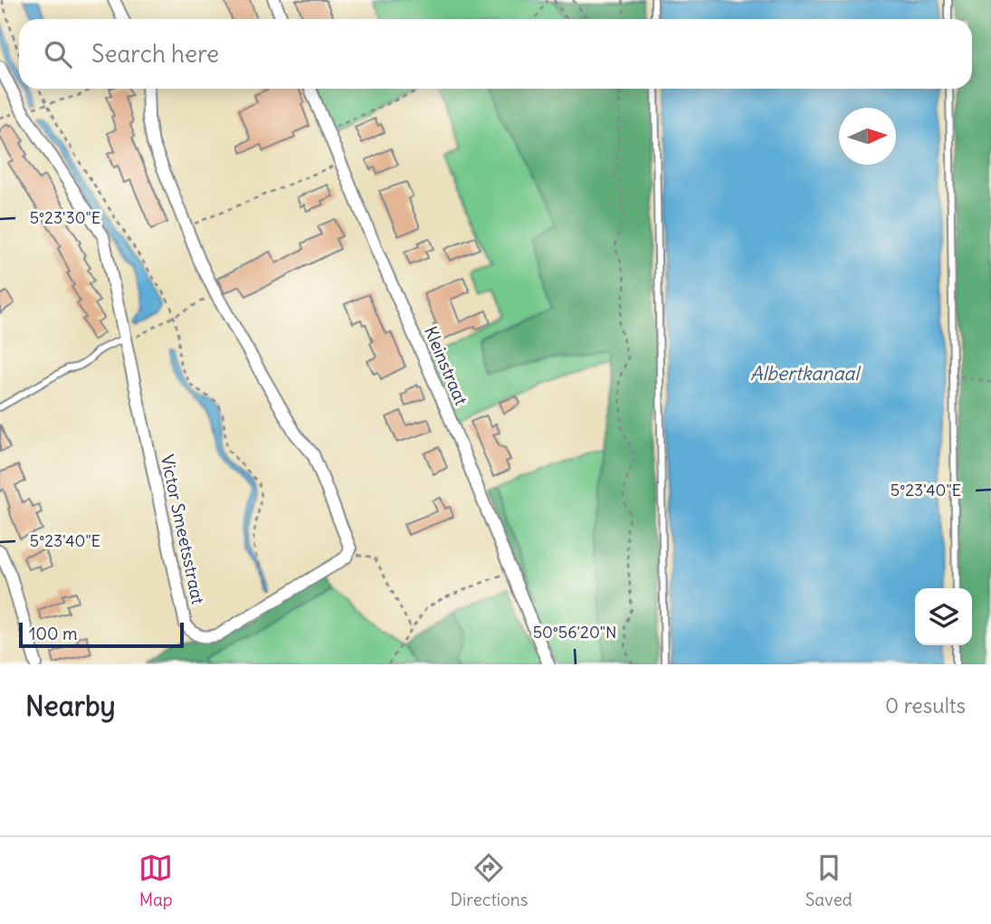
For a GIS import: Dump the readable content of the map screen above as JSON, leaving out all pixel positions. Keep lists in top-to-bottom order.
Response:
{
  "streets": {
    "street": ["Kleinstraat", "Victor Smeetsstraat"]
  },
  "water": ["Albertkanaal"],
  "scale_bar": "100 m",
  "north": "right",
  "page": {
    "search": "Search here",
    "scale": "100 m",
    "heading": ["Nearby", "0 results"],
    "nav": ["Map", "Directions", "Saved"]
  },
  "coordinates": ["5°23'30\"E", "5°23'40\"E", "50°56'20\"N"]
}
